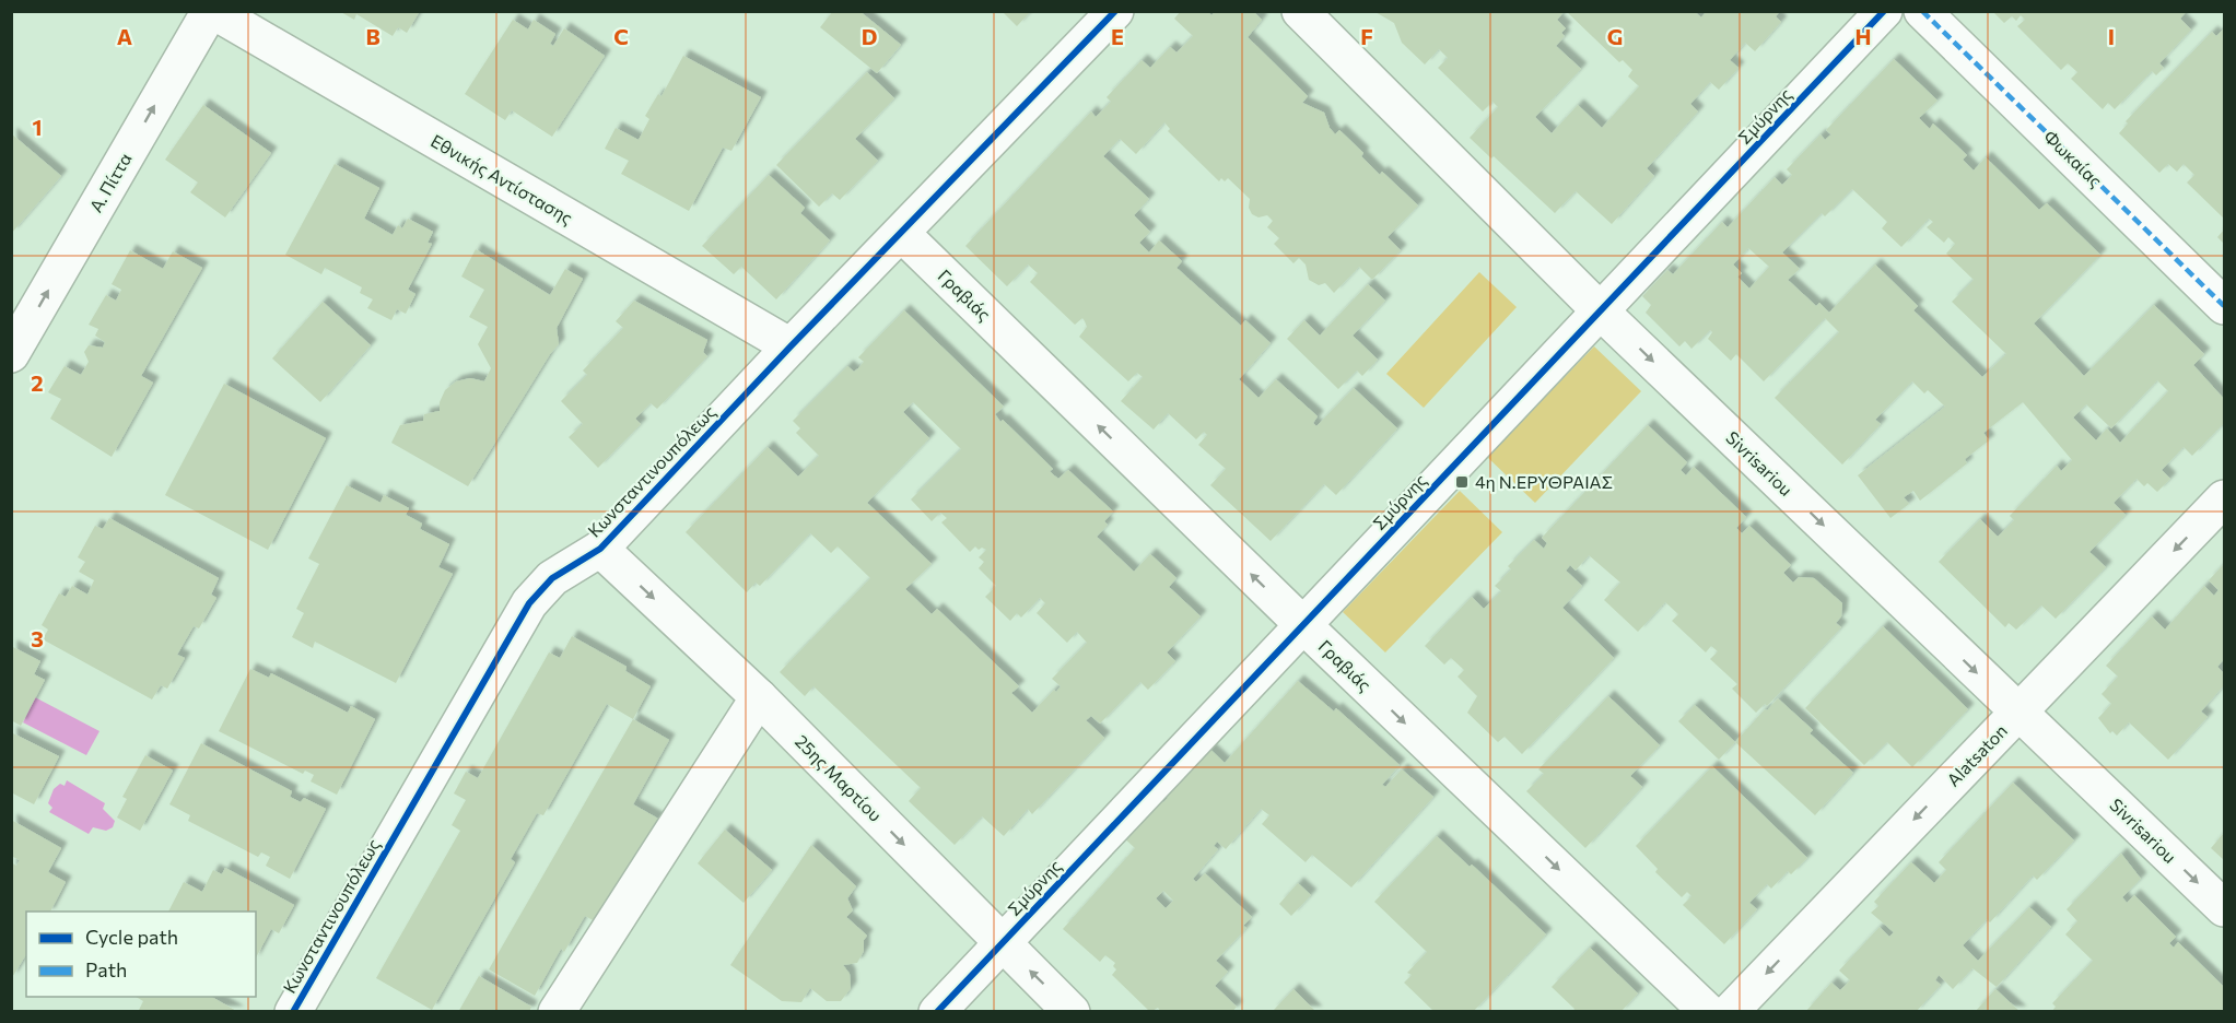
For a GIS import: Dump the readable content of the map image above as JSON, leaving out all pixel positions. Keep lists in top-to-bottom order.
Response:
{
  "streets": {
    "street": [
      "Σμύρνης",
      "Φωκαίας",
      "Εθνικής Αντίστασης",
      "Α. Πίττα",
      "Γραβιάς",
      "Sivrisariou",
      "Κωνσταντινουπόλεως",
      "Alatsaton",
      "25ης Μαρτίου"
    ]
  },
  "crossings": [
    ["Σμύρνης", "Γραβιάς"],
    ["Σμύρνης", "Sivrisariou"],
    ["Σμύρνης", "25ης Μαρτίου"],
    ["Εθνικής Αντίστασης", "Α. Πίττα"],
    ["Εθνικής Αντίστασης", "Κωνσταντινουπόλεως"],
    ["Γραβιάς", "Κωνσταντινουπόλεως"],
    ["Sivrisariou", "Alatsaton"],
    ["Κωνσταντινουπόλεως", "25ης Μαρτίου"]
  ],
  "one_way": ["Α. Πίττα", "Sivrisariou", "Alatsaton"],
  "places": {
    "transit": ["4η Ν.ΕΡΥΘΡΑΙΑΣ"]
  },
  "legend": ["Cycle path", "Path"],
  "grid": {
    "columns": [
      "A",
      "B",
      "C",
      "D",
      "E",
      "F",
      "G",
      "H",
      "I"
    ],
    "rows": ["1", "2", "3"]
  }
}
